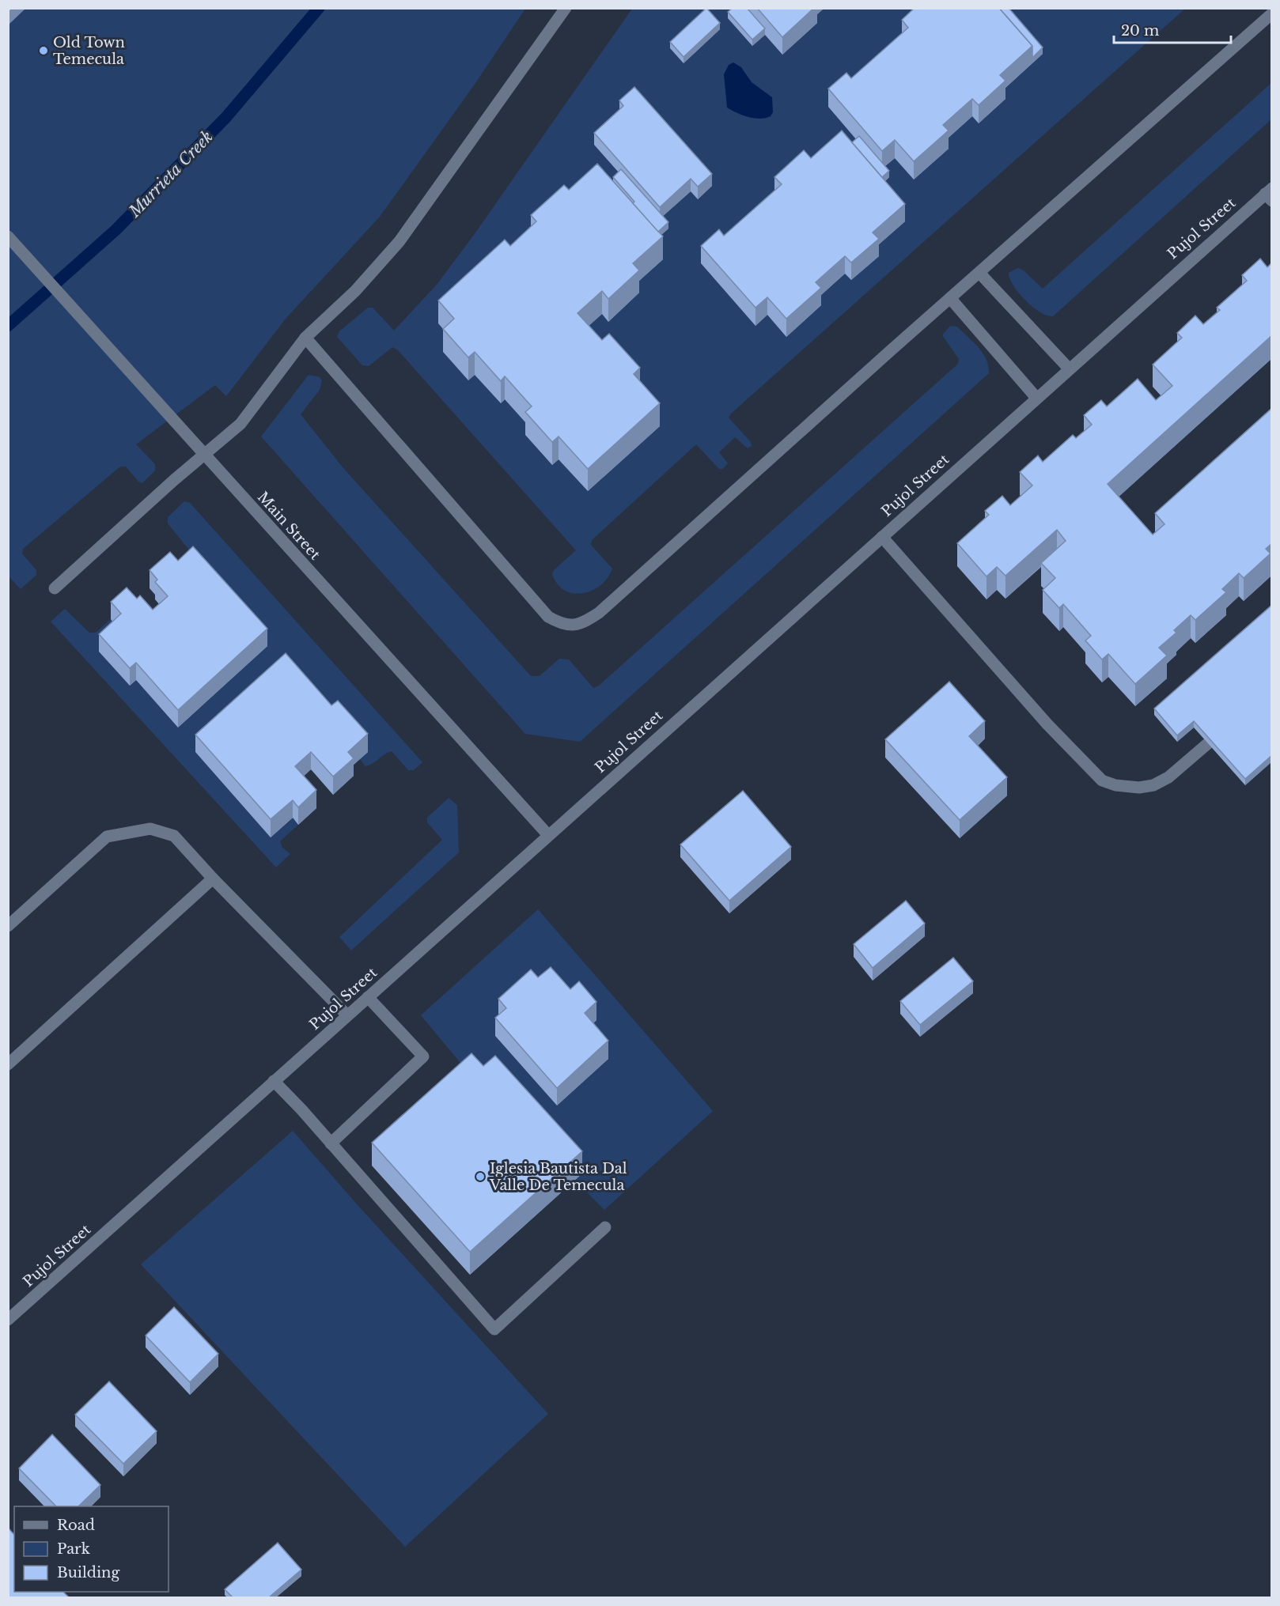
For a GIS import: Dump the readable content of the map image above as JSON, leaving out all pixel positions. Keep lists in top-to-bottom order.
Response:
{
  "streets": {
    "street": ["Pujol Street", "Main Street"]
  },
  "crossings": [
    ["Pujol Street", "Main Street"]
  ],
  "water": ["Murrieta Creek"],
  "places": ["Old Town Temecula", "Iglesia Bautista Dal Valle De Temecula"],
  "legend": ["Road", "Park", "Building"],
  "scale_bar": "20 m"
}
